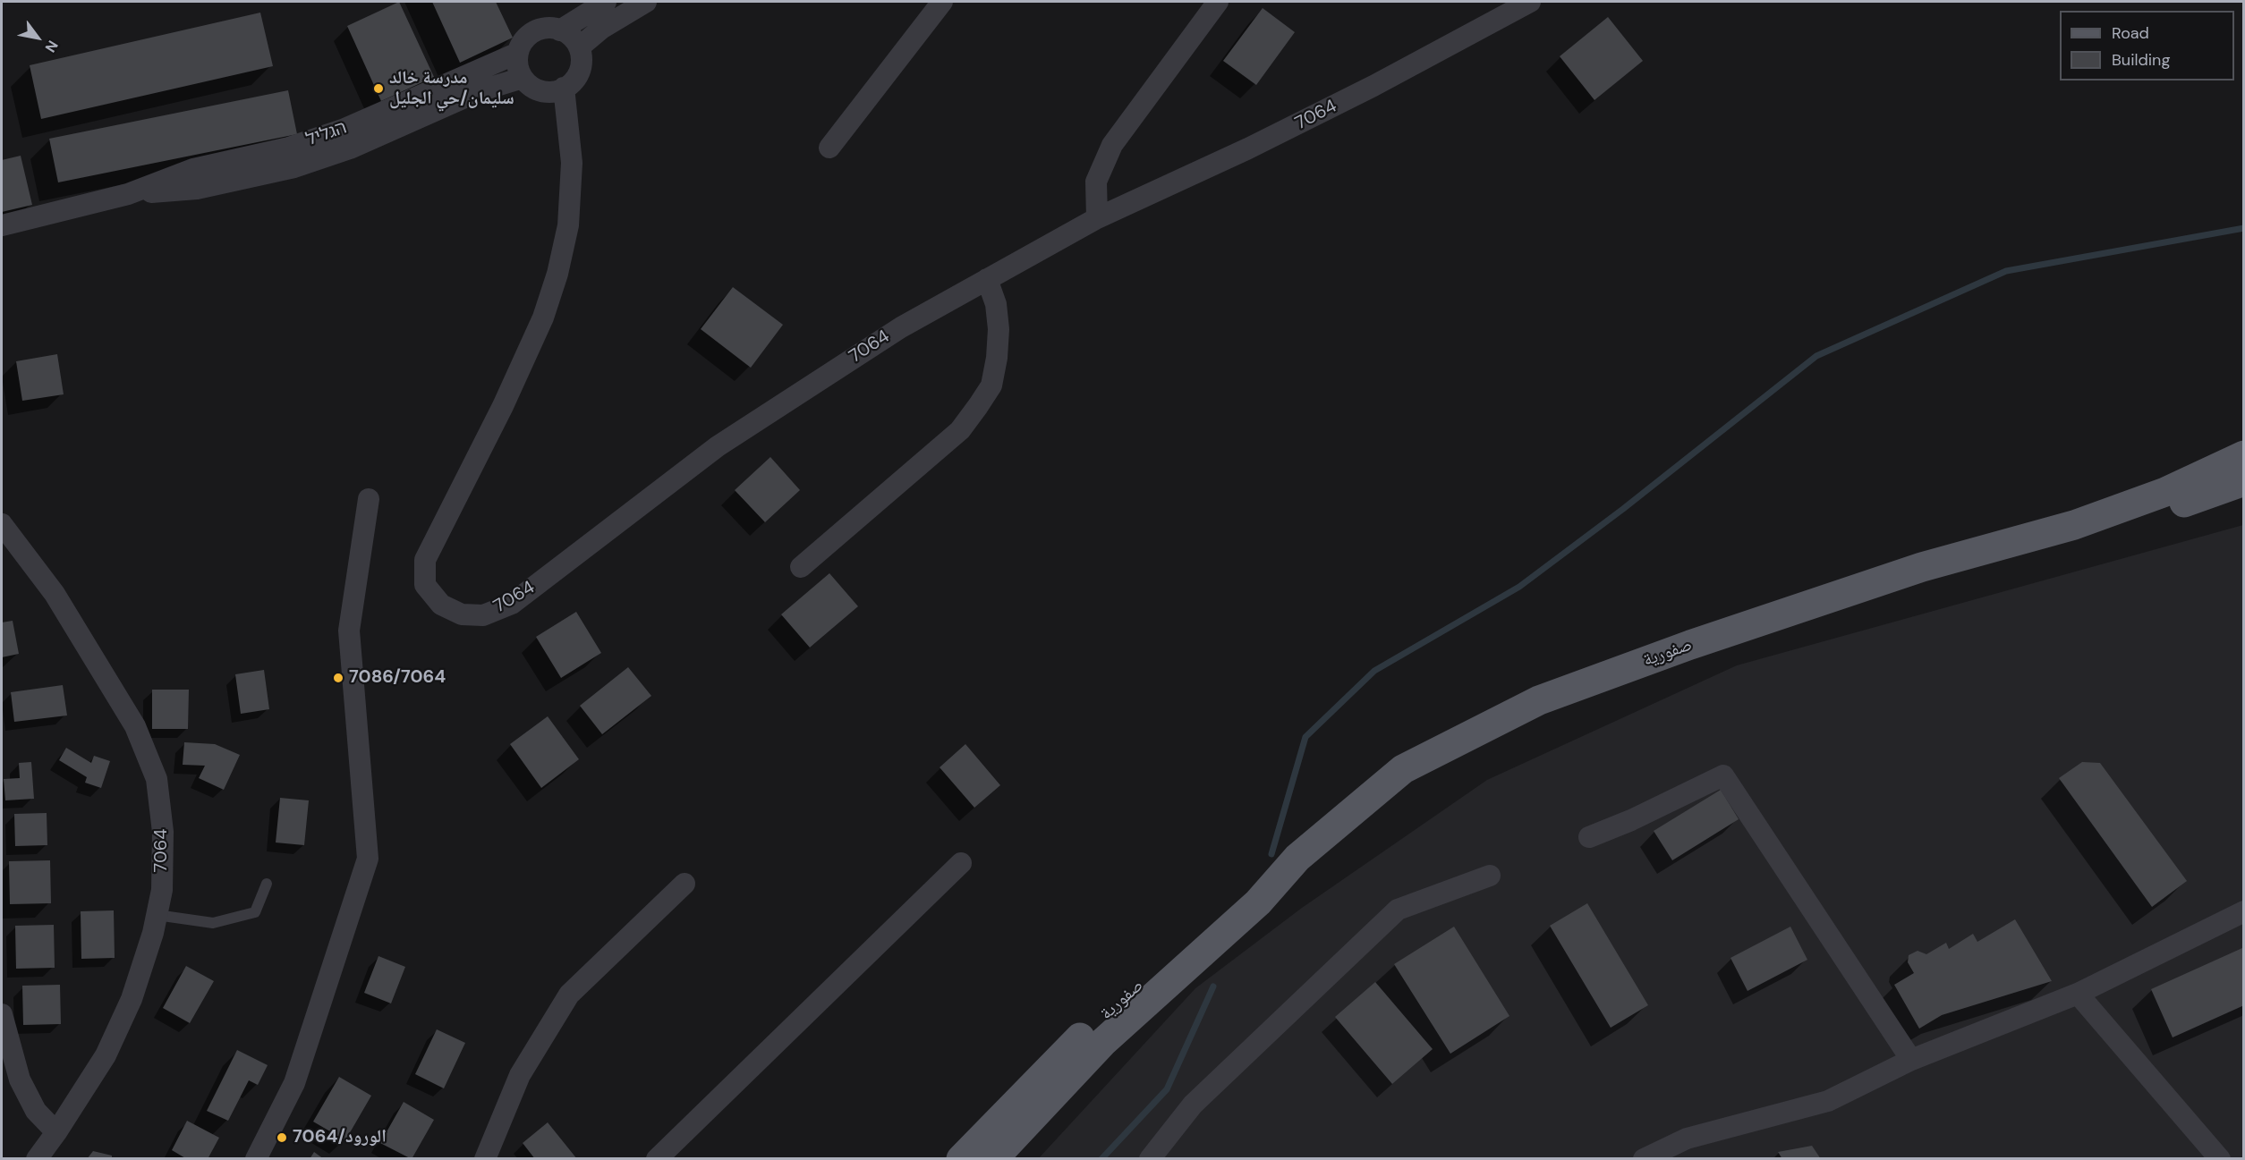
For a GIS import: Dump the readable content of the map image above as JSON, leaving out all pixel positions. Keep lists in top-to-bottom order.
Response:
{
  "streets": {
    "main road": ["صفورية"],
    "street": ["7064", "הגליל"]
  },
  "crossings": [
    ["7064", "הגליל"]
  ],
  "places": ["مدرسة خالد سليمان/حي الجليل", "7086/7064", "الورود/7064"],
  "legend": ["Road", "Building"],
  "north": "bottom right"
}
